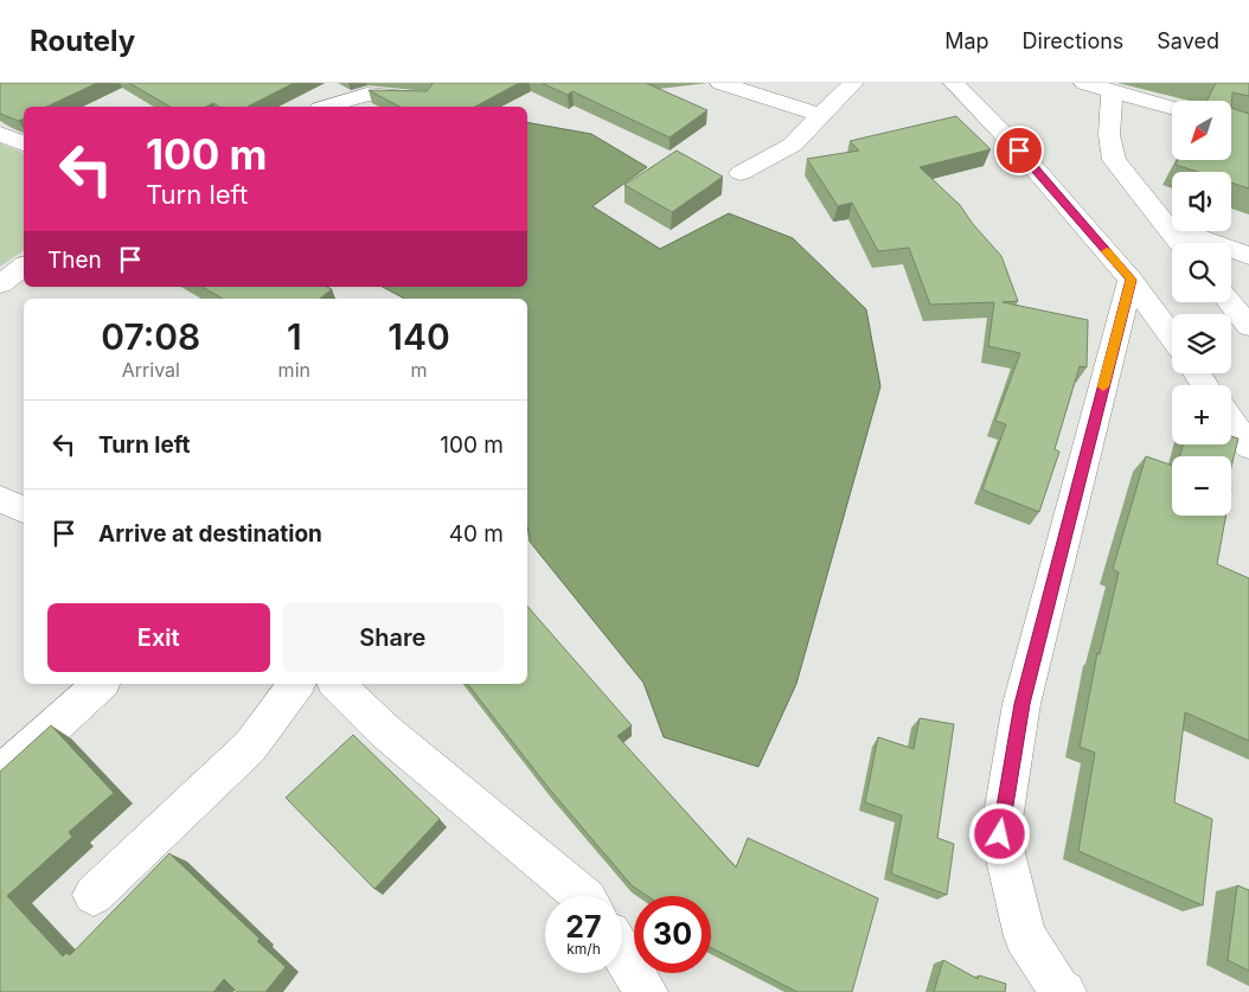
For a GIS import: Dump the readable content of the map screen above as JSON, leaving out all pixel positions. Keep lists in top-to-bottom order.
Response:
{
  "north": "bottom left",
  "page": {
    "header": "Routely",
    "nav": ["Map", "Directions", "Saved"],
    "map_buttons": ["+", "−"],
    "turn": ["100 m", "Turn left"],
    "then": "Then",
    "eta": [
      "07:08",
      "Arrival",
      "1",
      "min",
      "140",
      "m"
    ],
    "list": [
      {
        "name": "Turn left",
        "value": "100 m"
      },
      {
        "name": "Arrive at destination",
        "value": "40 m"
      }
    ],
    "buttons": ["Exit", "Share"],
    "speed": "27 km/h",
    "limit": "30"
  }
}
